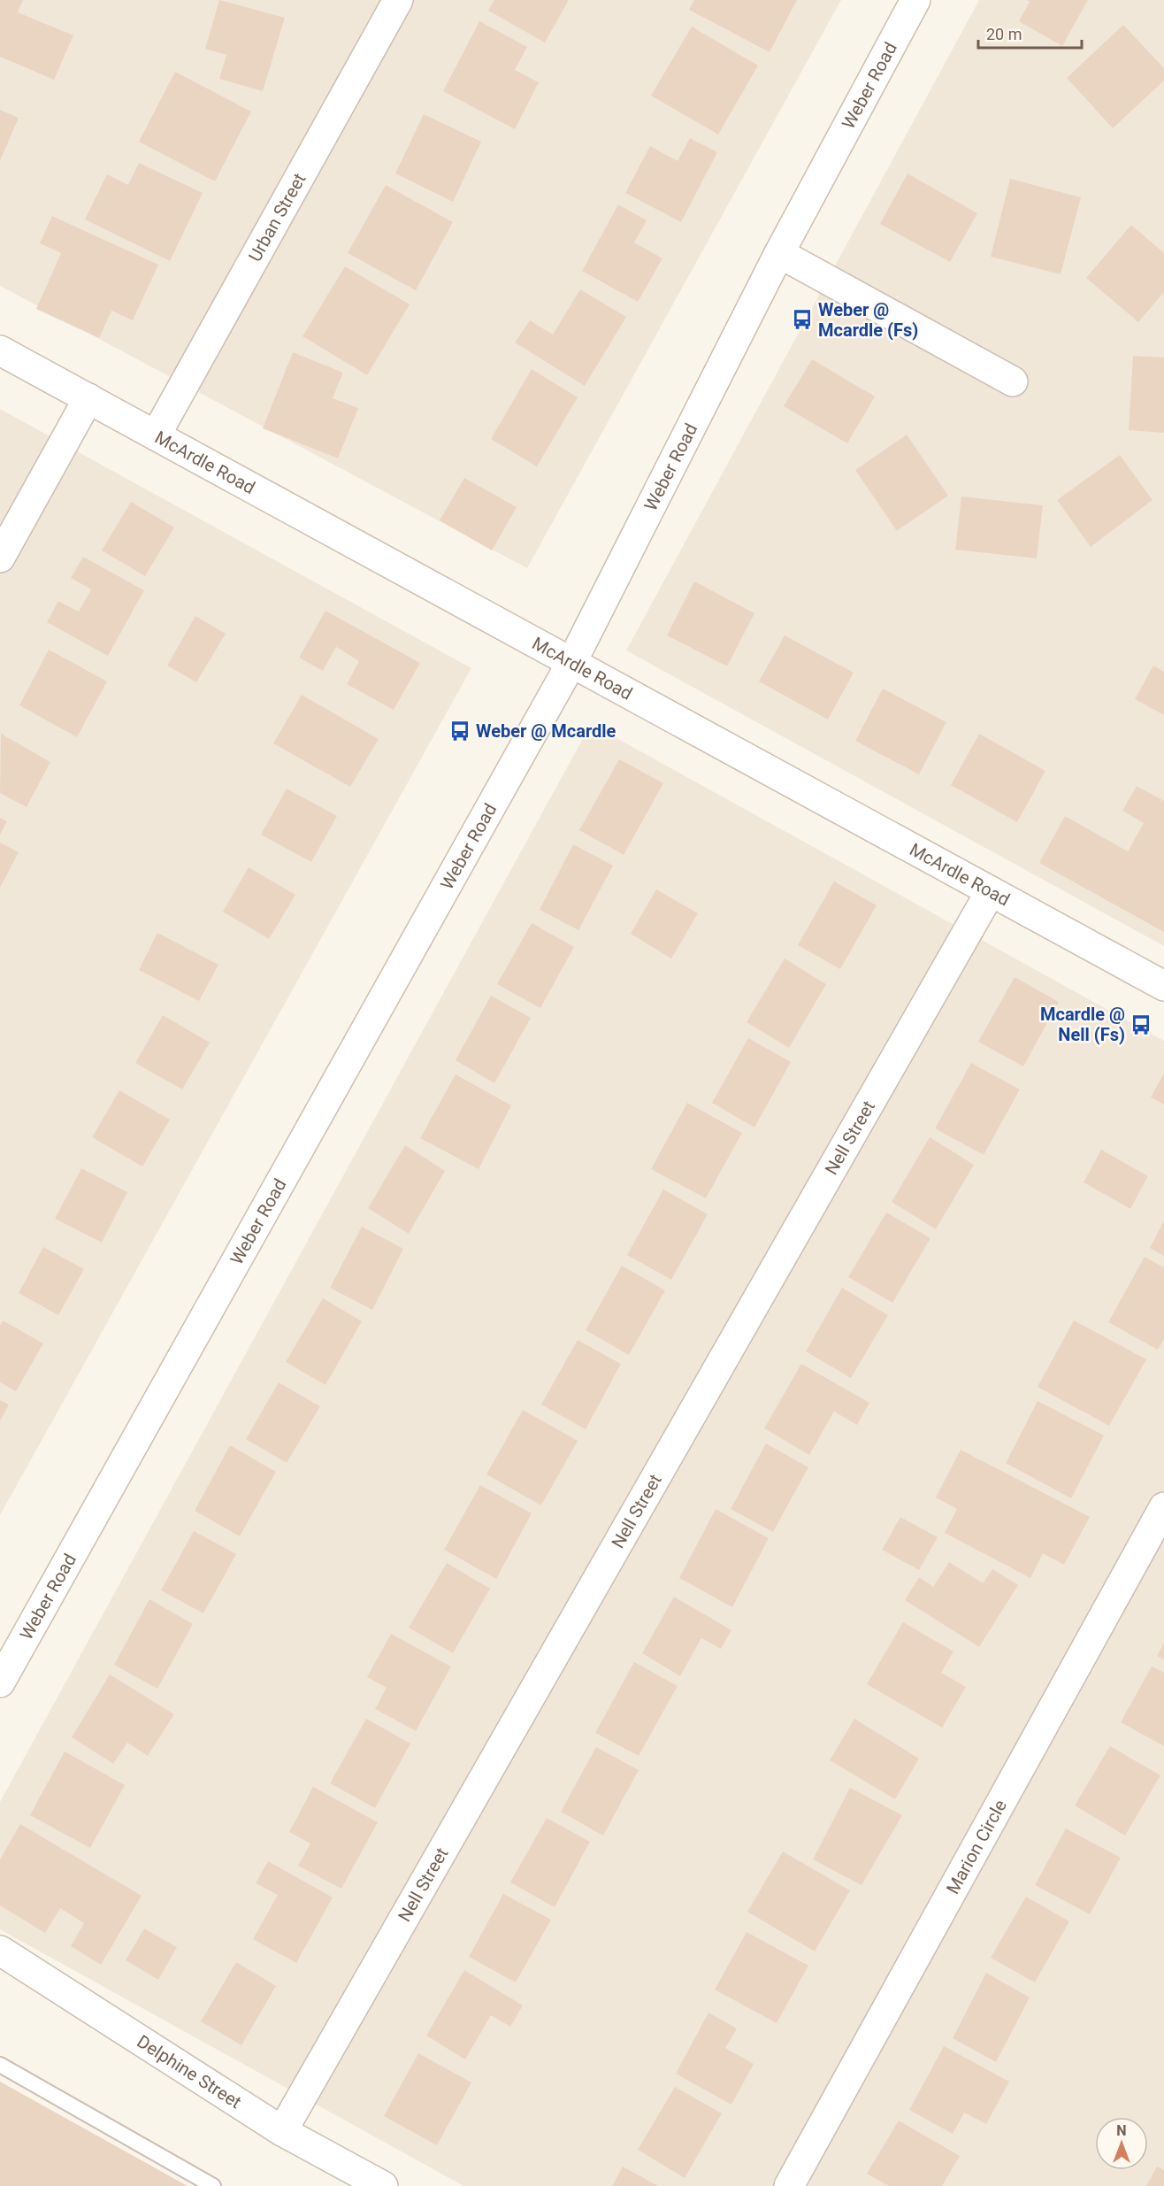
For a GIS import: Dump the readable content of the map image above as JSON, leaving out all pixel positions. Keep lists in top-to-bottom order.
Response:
{
  "streets": {
    "street": [
      "Weber Road",
      "Urban Street",
      "McArdle Road",
      "Nell Street",
      "Marion Circle",
      "Delphine Street"
    ]
  },
  "crossings": [
    ["Weber Road", "McArdle Road"],
    ["Urban Street", "McArdle Road"],
    ["McArdle Road", "Nell Street"],
    ["Nell Street", "Delphine Street"]
  ],
  "places": {
    "bus stop": ["Weber @ Mcardle (Fs)", "Weber @ Mcardle", "Mcardle @ Nell (Fs)"]
  },
  "scale_bar": "20 m",
  "north": "top"
}
